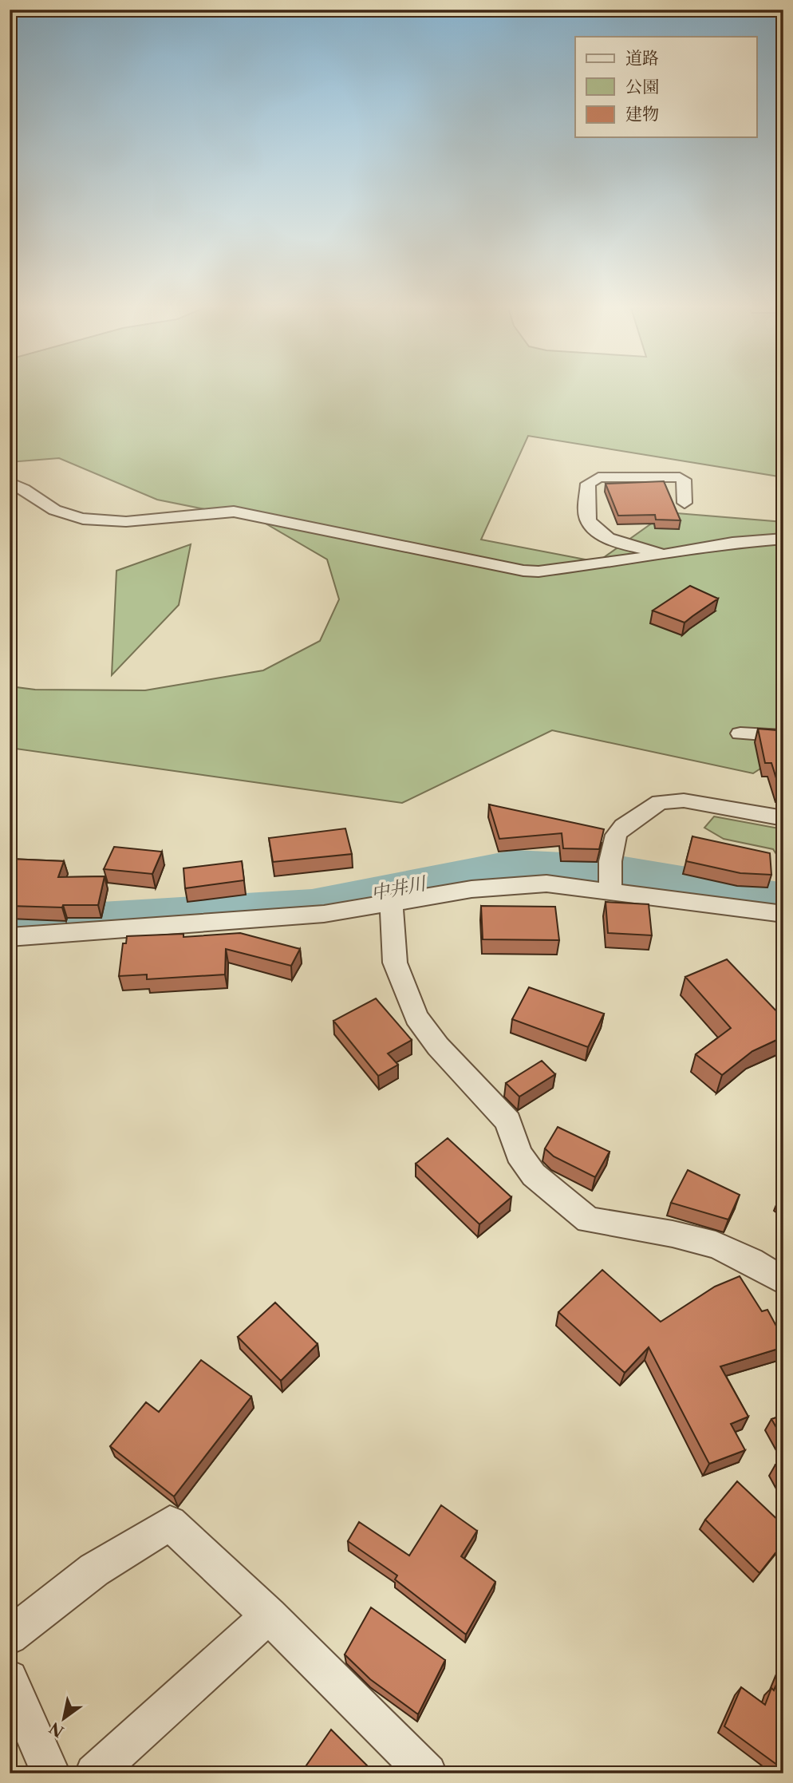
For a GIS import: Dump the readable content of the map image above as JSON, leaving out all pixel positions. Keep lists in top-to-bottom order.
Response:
{
  "water": ["中井川"],
  "legend": ["道路", "公園", "建物"],
  "north": "bottom left"
}
